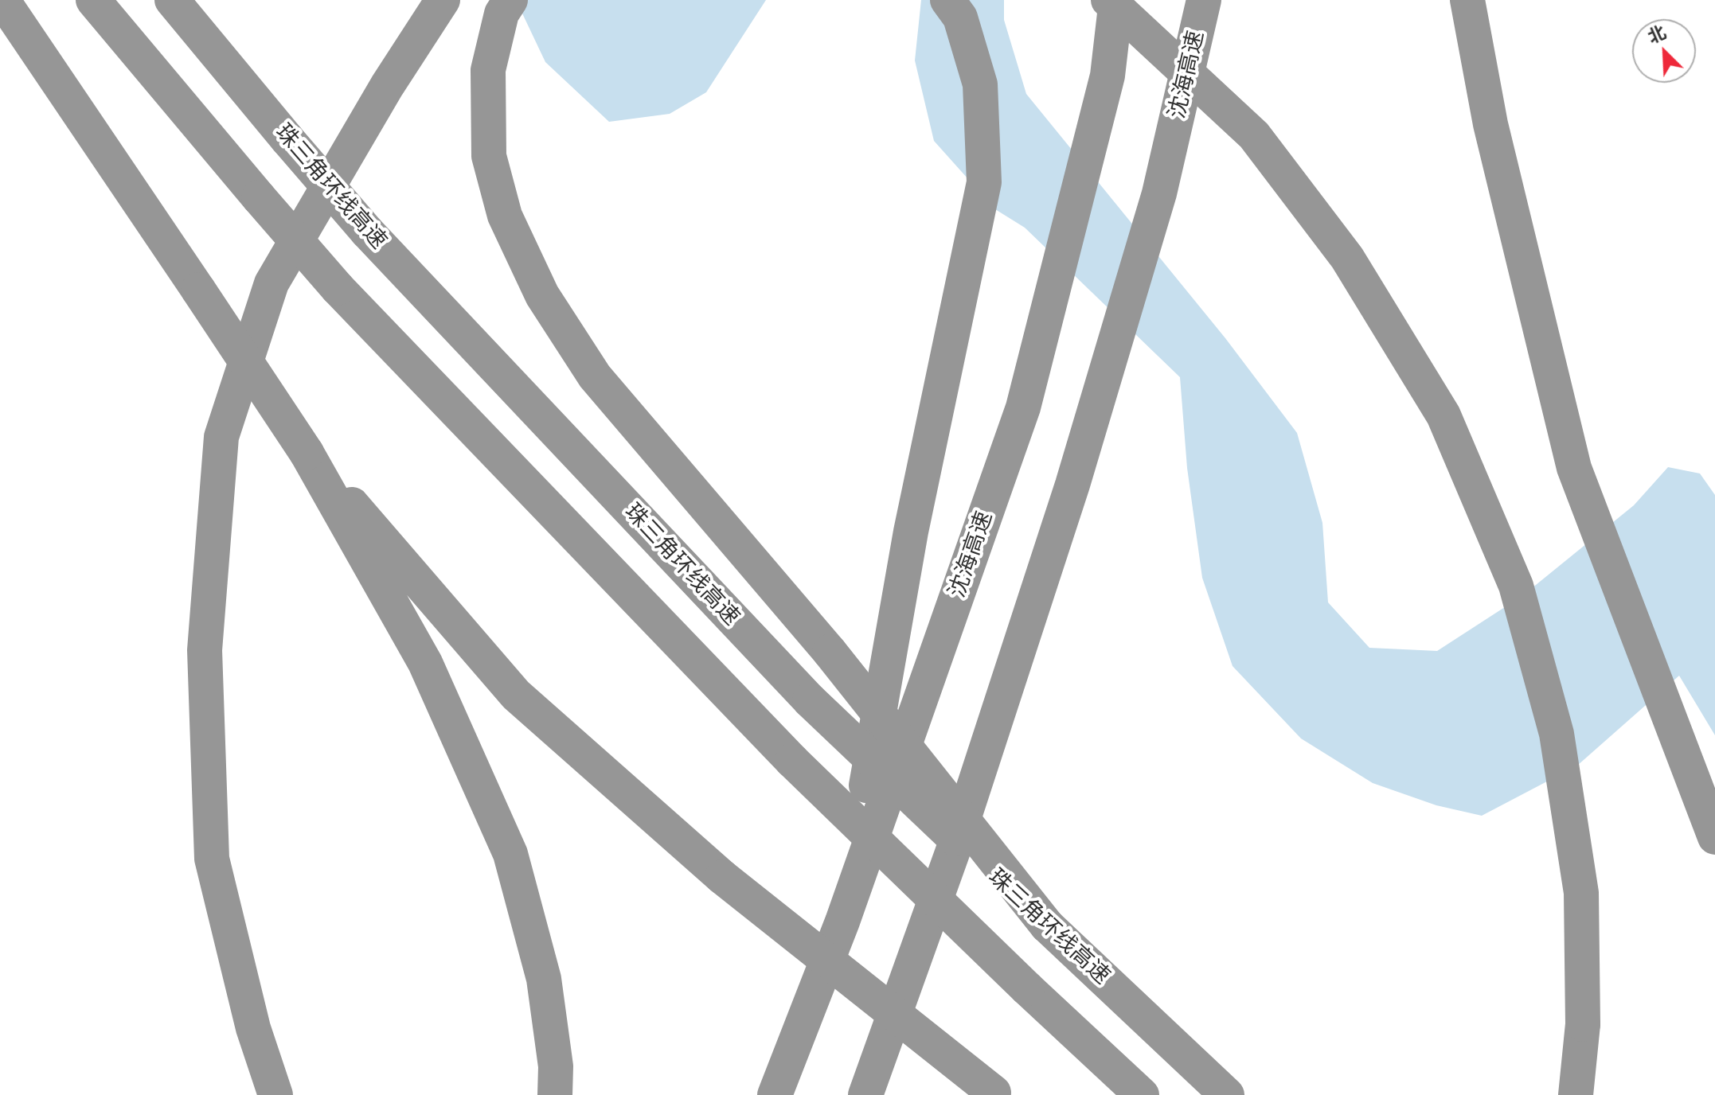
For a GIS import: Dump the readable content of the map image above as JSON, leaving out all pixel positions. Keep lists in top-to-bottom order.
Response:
{
  "streets": {
    "highway": ["沈海高速", "珠三角环线高速"]
  },
  "north": "top left"
}
